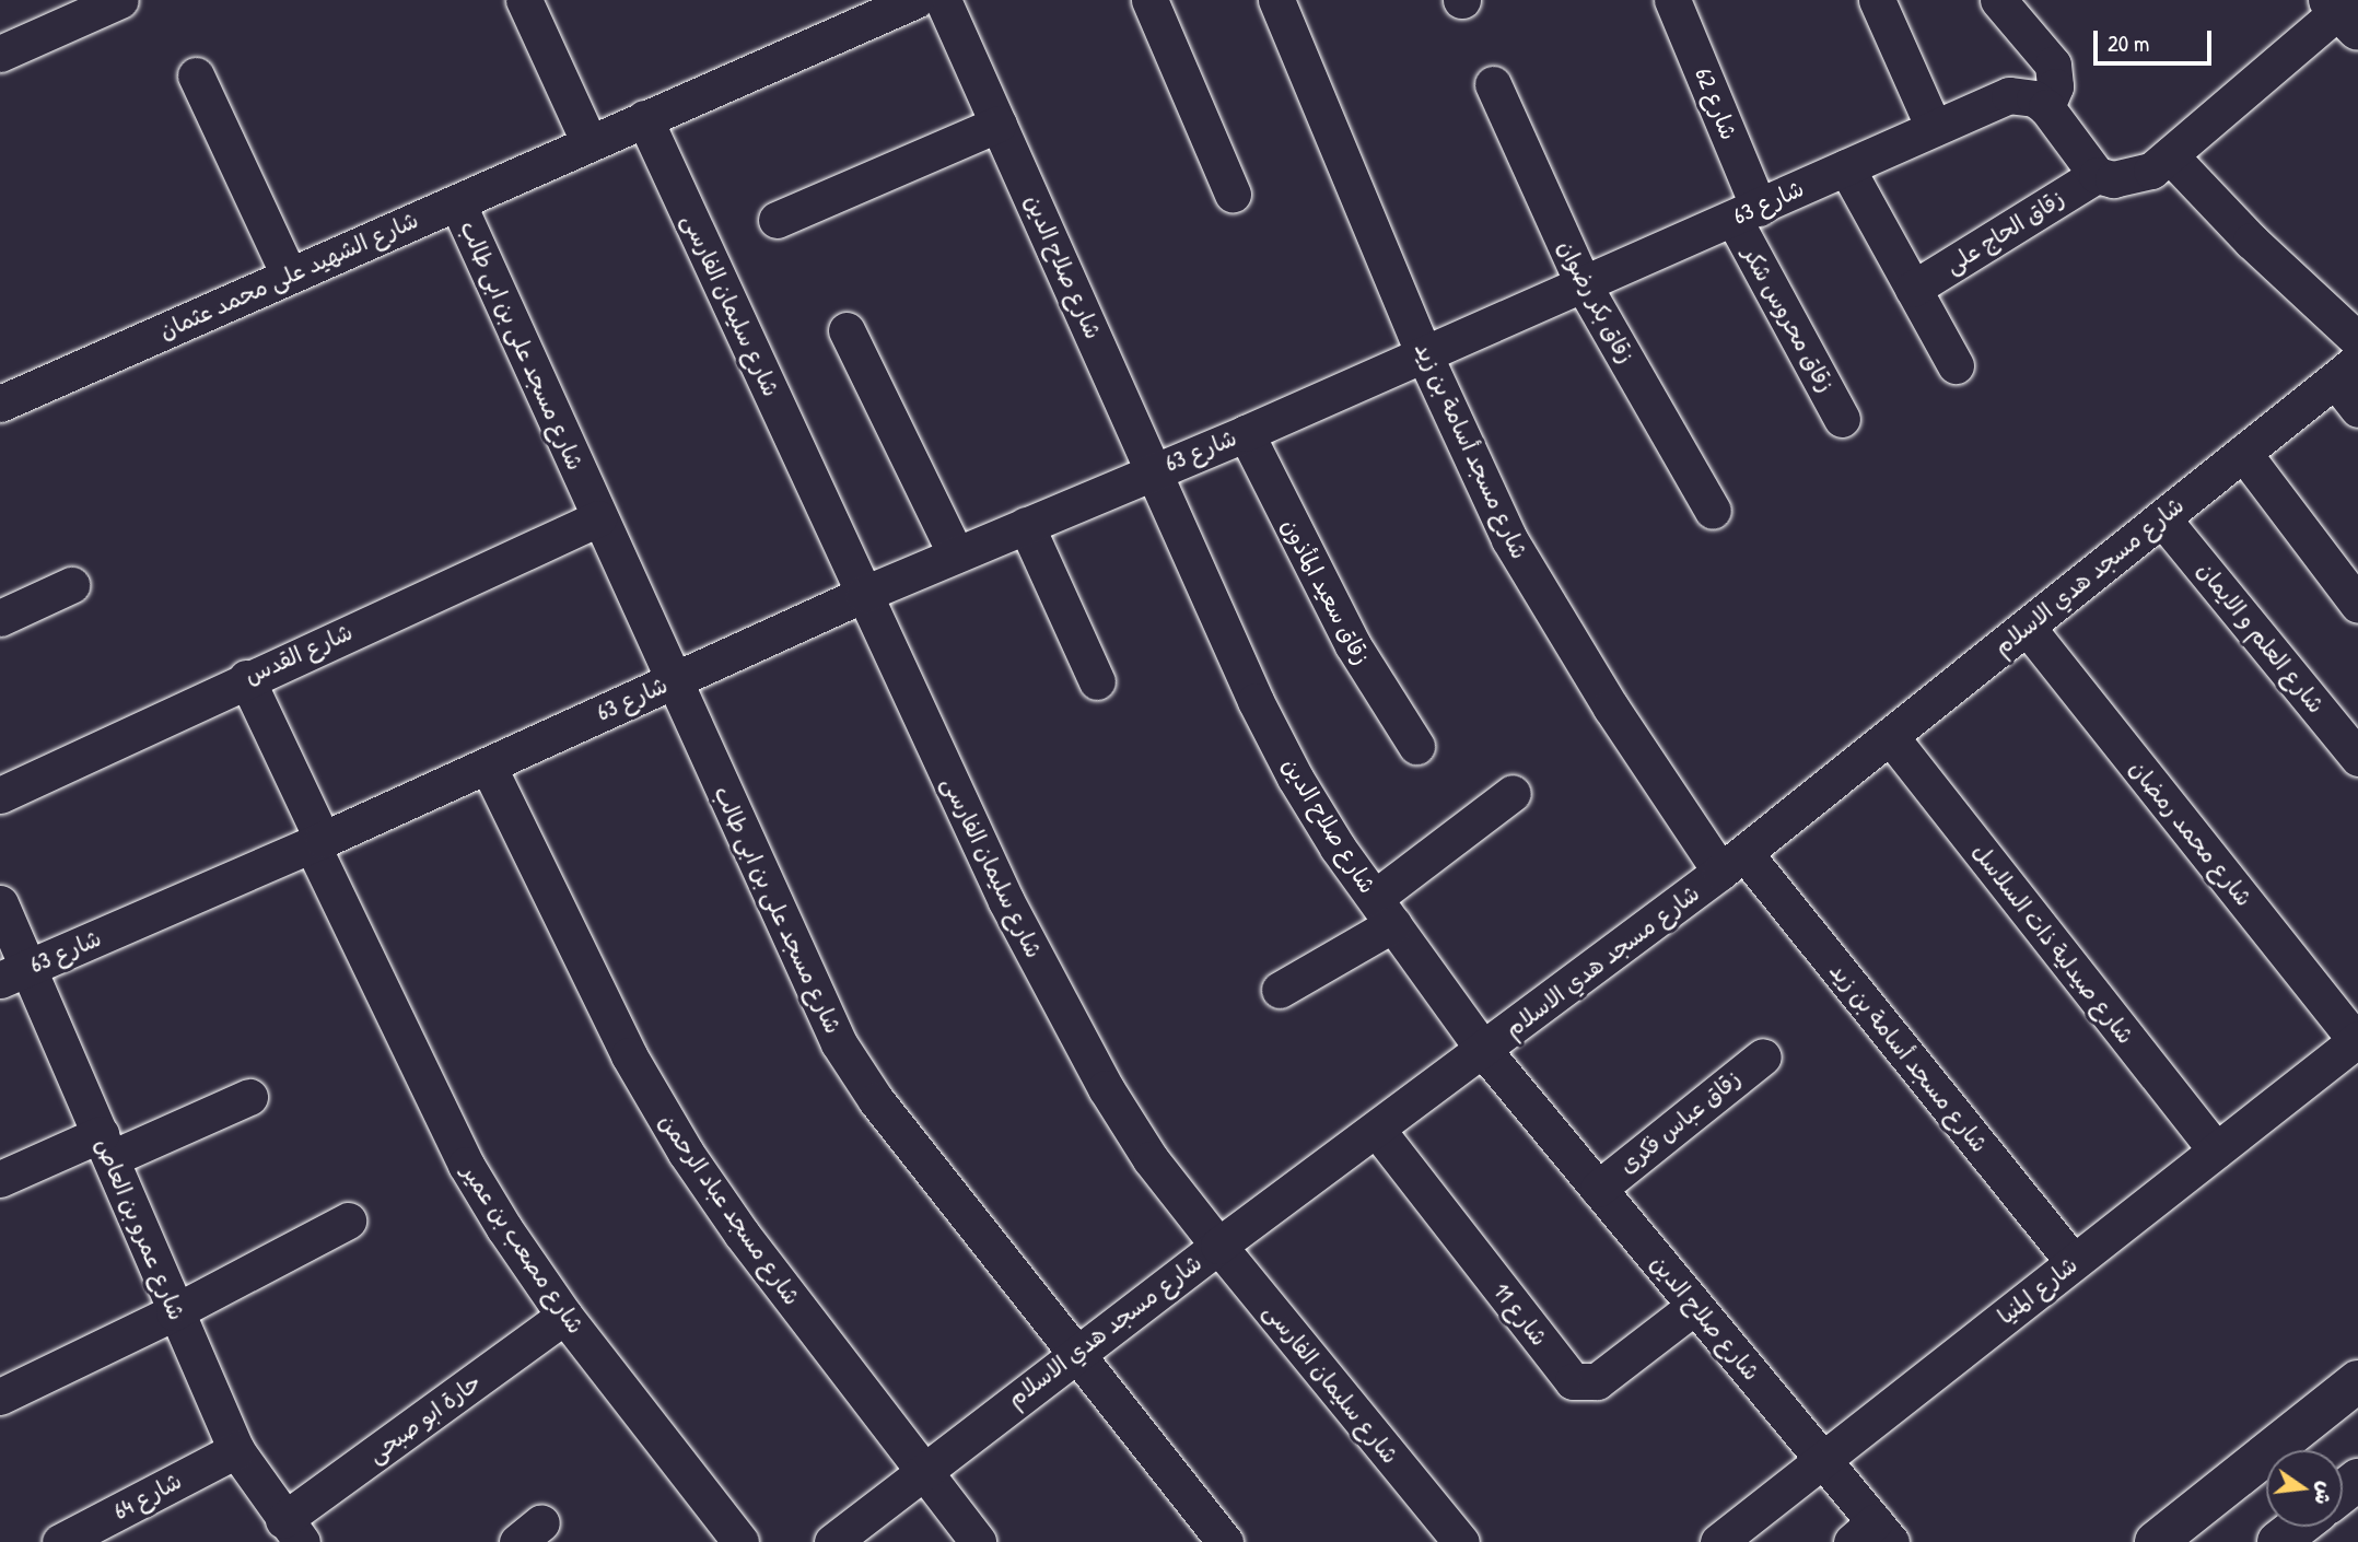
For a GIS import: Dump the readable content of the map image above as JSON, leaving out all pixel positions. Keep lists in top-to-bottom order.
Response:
{
  "streets": {
    "street": [
      "شارع 62",
      "شارع 63",
      "زقاق الحاج على",
      "شارع صلاح الدين",
      "شارع الشهيد على محمد عثمان",
      "زقاق بكر رضوان",
      "شارع سليمان الفارسى",
      "زقاق محروس شكر",
      "شارع مسجد على بن ابى طالب",
      "شارع مسجد أسامة بن زيد",
      "شارع مسجد هدي الاسلام",
      "زقاق سعيد المأذون",
      "شارع العلم و الايمان",
      "شارع القدس",
      "شارع محمد رمضان",
      "شارع صيدلية ذات السلاسل",
      "زقاق عباس فكرى",
      "شارع مسجد عباد الرحمن",
      "شارع عمرو بن العاص",
      "شارع مصعب بن عمير",
      "شارع المنيا",
      "شارع 11",
      "حارة ابو صبحى",
      "شارع 64"
    ]
  },
  "crossings": [
    ["شارع 62", "شارع 63"],
    ["شارع 62", "زقاق محروس شكر"],
    ["شارع 63", "شارع صلاح الدين"],
    ["شارع 63", "زقاق بكر رضوان"],
    ["شارع 63", "شارع سليمان الفارسى"],
    ["شارع 63", "زقاق محروس شكر"],
    ["شارع 63", "شارع مسجد على بن ابى طالب"],
    ["شارع 63", "شارع مسجد أسامة بن زيد"],
    ["شارع 63", "زقاق سعيد المأذون"],
    ["شارع 63", "شارع مسجد عباد الرحمن"],
    ["شارع 63", "شارع عمرو بن العاص"],
    ["شارع 63", "شارع مصعب بن عمير"],
    ["شارع صلاح الدين", "شارع مسجد هدي الاسلام"],
    ["شارع صلاح الدين", "زقاق عباس فكرى"],
    ["شارع صلاح الدين", "شارع المنيا"],
    ["شارع صلاح الدين", "شارع 11"],
    ["شارع الشهيد على محمد عثمان", "شارع سليمان الفارسى"],
    ["شارع الشهيد على محمد عثمان", "شارع مسجد على بن ابى طالب"],
    ["شارع سليمان الفارسى", "شارع مسجد هدي الاسلام"],
    ["شارع مسجد على بن ابى طالب", "شارع مسجد هدي الاسلام"],
    ["شارع مسجد على بن ابى طالب", "شارع القدس"],
    ["شارع مسجد أسامة بن زيد", "شارع مسجد هدي الاسلام"],
    ["شارع مسجد أسامة بن زيد", "شارع المنيا"],
    ["شارع مسجد هدي الاسلام", "شارع العلم و الايمان"],
    ["شارع مسجد هدي الاسلام", "شارع محمد رمضان"],
    ["شارع مسجد هدي الاسلام", "شارع صيدلية ذات السلاسل"],
    ["شارع مسجد هدي الاسلام", "شارع مسجد عباد الرحمن"],
    ["شارع مسجد هدي الاسلام", "شارع 11"],
    ["شارع القدس", "شارع مصعب بن عمير"],
    ["شارع محمد رمضان", "شارع المنيا"],
    ["شارع صيدلية ذات السلاسل", "شارع المنيا"],
    ["شارع عمرو بن العاص", "حارة ابو صبحى"],
    ["شارع عمرو بن العاص", "شارع 64"],
    ["شارع مصعب بن عمير", "حارة ابو صبحى"]
  ],
  "scale_bar": "20 m",
  "north": "right"
}
